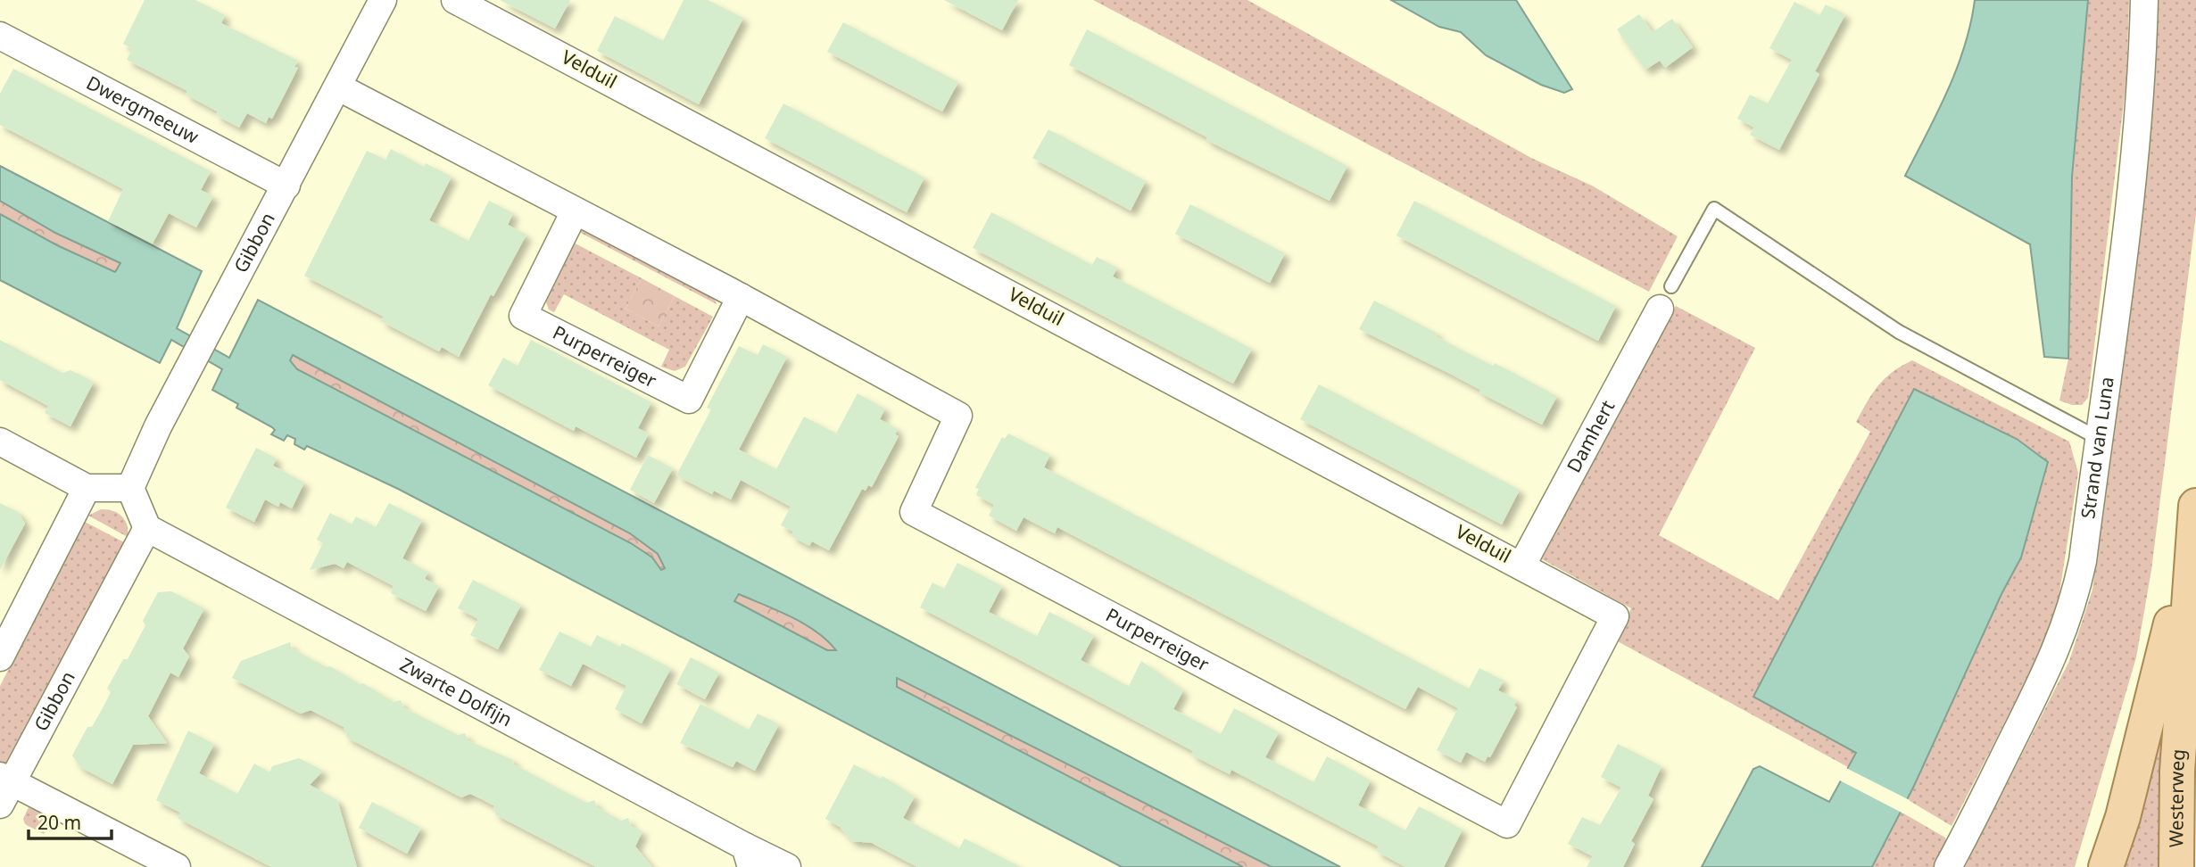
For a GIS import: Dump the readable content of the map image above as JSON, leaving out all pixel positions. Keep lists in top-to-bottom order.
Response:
{
  "streets": {
    "main road": ["Westerweg"],
    "street": [
      "Velduil",
      "Dwergmeeuw",
      "Gibbon",
      "Purperreiger",
      "Damhert",
      "Strand van Luna",
      "Zwarte Dolfijn"
    ]
  },
  "crossings": [
    ["Velduil", "Purperreiger"],
    ["Velduil", "Damhert"],
    ["Dwergmeeuw", "Gibbon"],
    ["Gibbon", "Purperreiger"],
    ["Gibbon", "Zwarte Dolfijn"]
  ],
  "scale_bar": "20 m"
}
